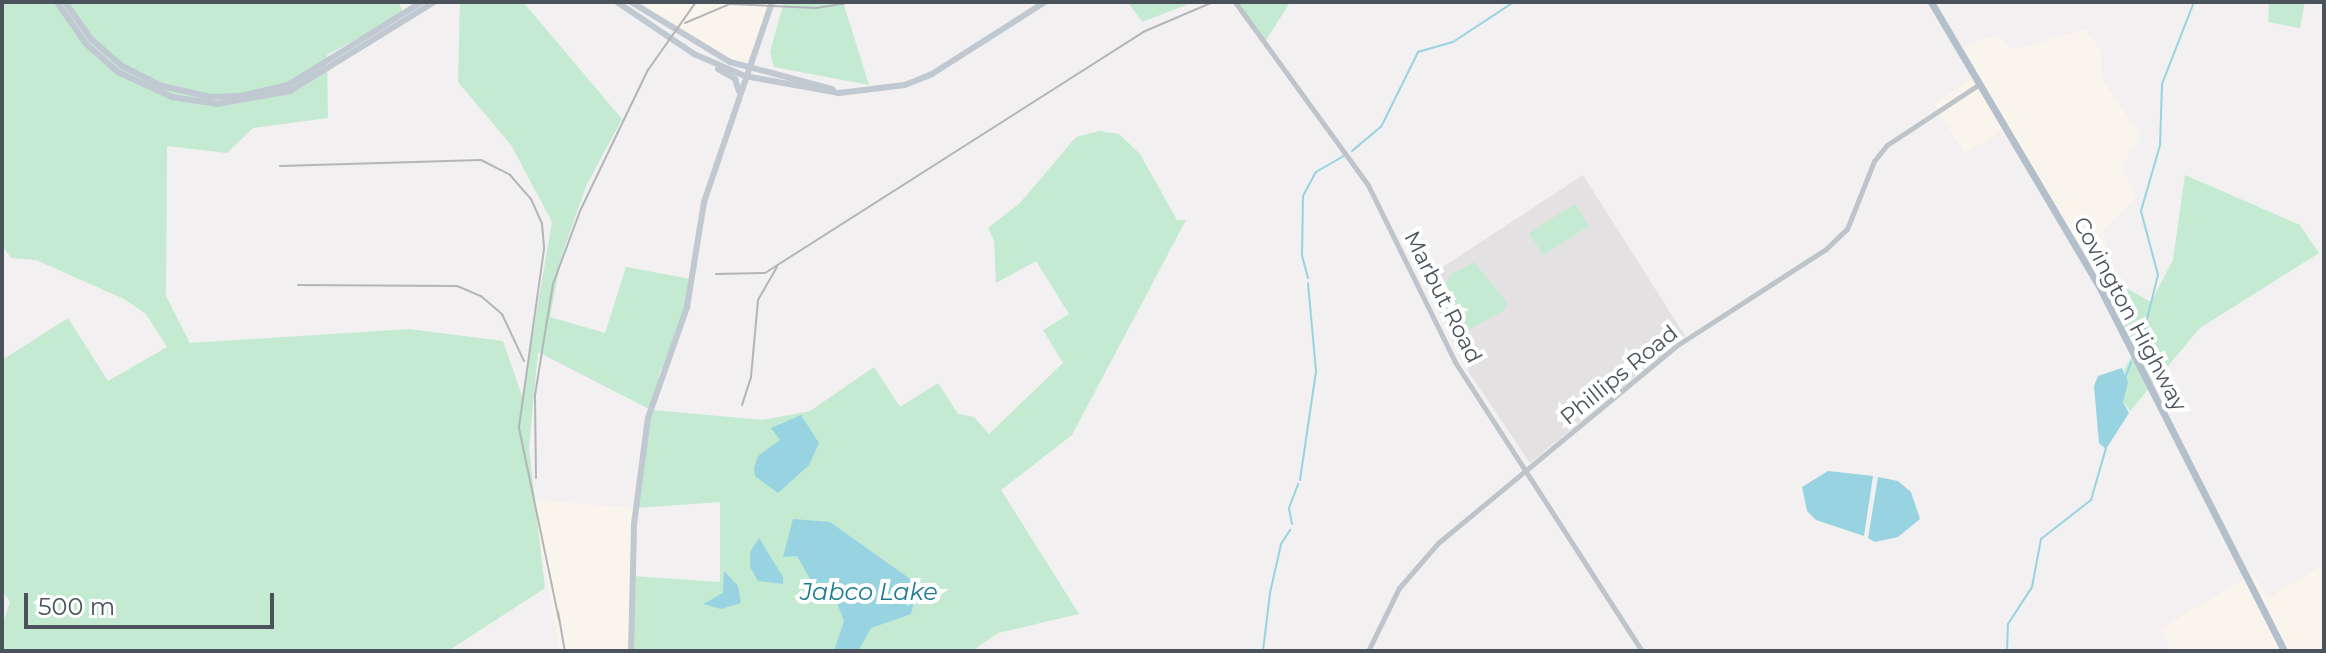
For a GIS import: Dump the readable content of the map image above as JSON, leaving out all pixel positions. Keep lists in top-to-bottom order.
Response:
{
  "streets": {
    "main road": ["Covington Highway"],
    "street": ["Marbut Road", "Phillips Road"]
  },
  "crossings": [
    ["Marbut Road", "Phillips Road"],
    ["Covington Highway", "Phillips Road"]
  ],
  "water": ["Jabco Lake"],
  "scale_bar": "500 m"
}
